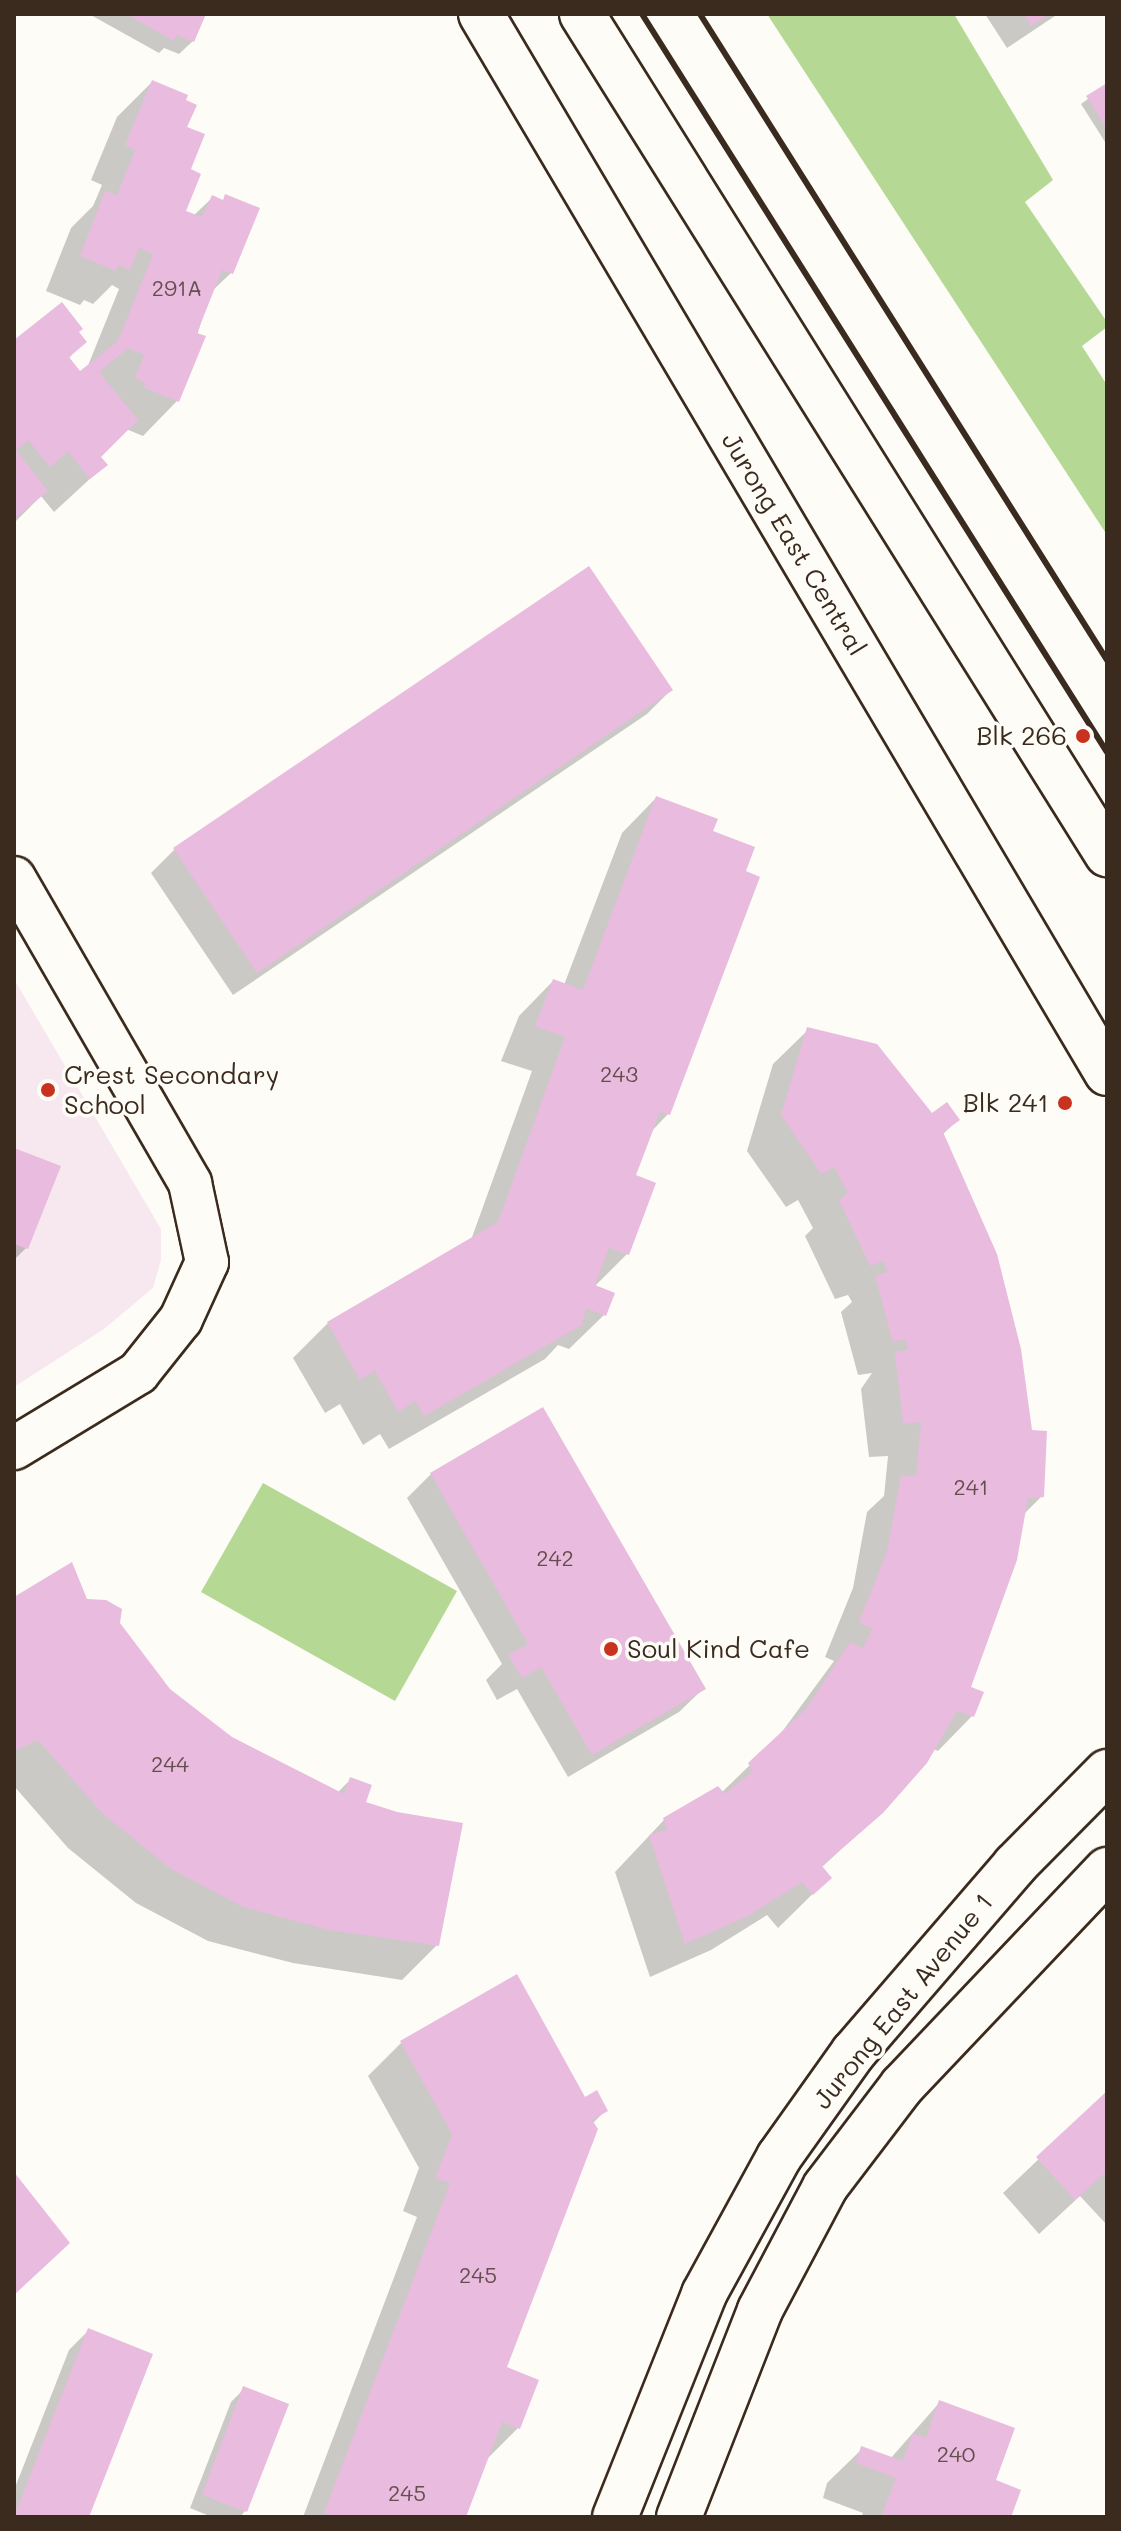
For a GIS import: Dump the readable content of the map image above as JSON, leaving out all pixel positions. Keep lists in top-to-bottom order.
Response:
{
  "streets": {
    "main road": ["Jurong East Central", "Jurong East Avenue 1"]
  },
  "places": [
    "Blk 266",
    "Crest Secondary School",
    "Blk 241",
    "Soul Kind Cafe"
  ],
  "house_numbers": [
    "291A",
    "243",
    "241",
    "242",
    "244",
    "245",
    "240",
    "245"
  ]
}
